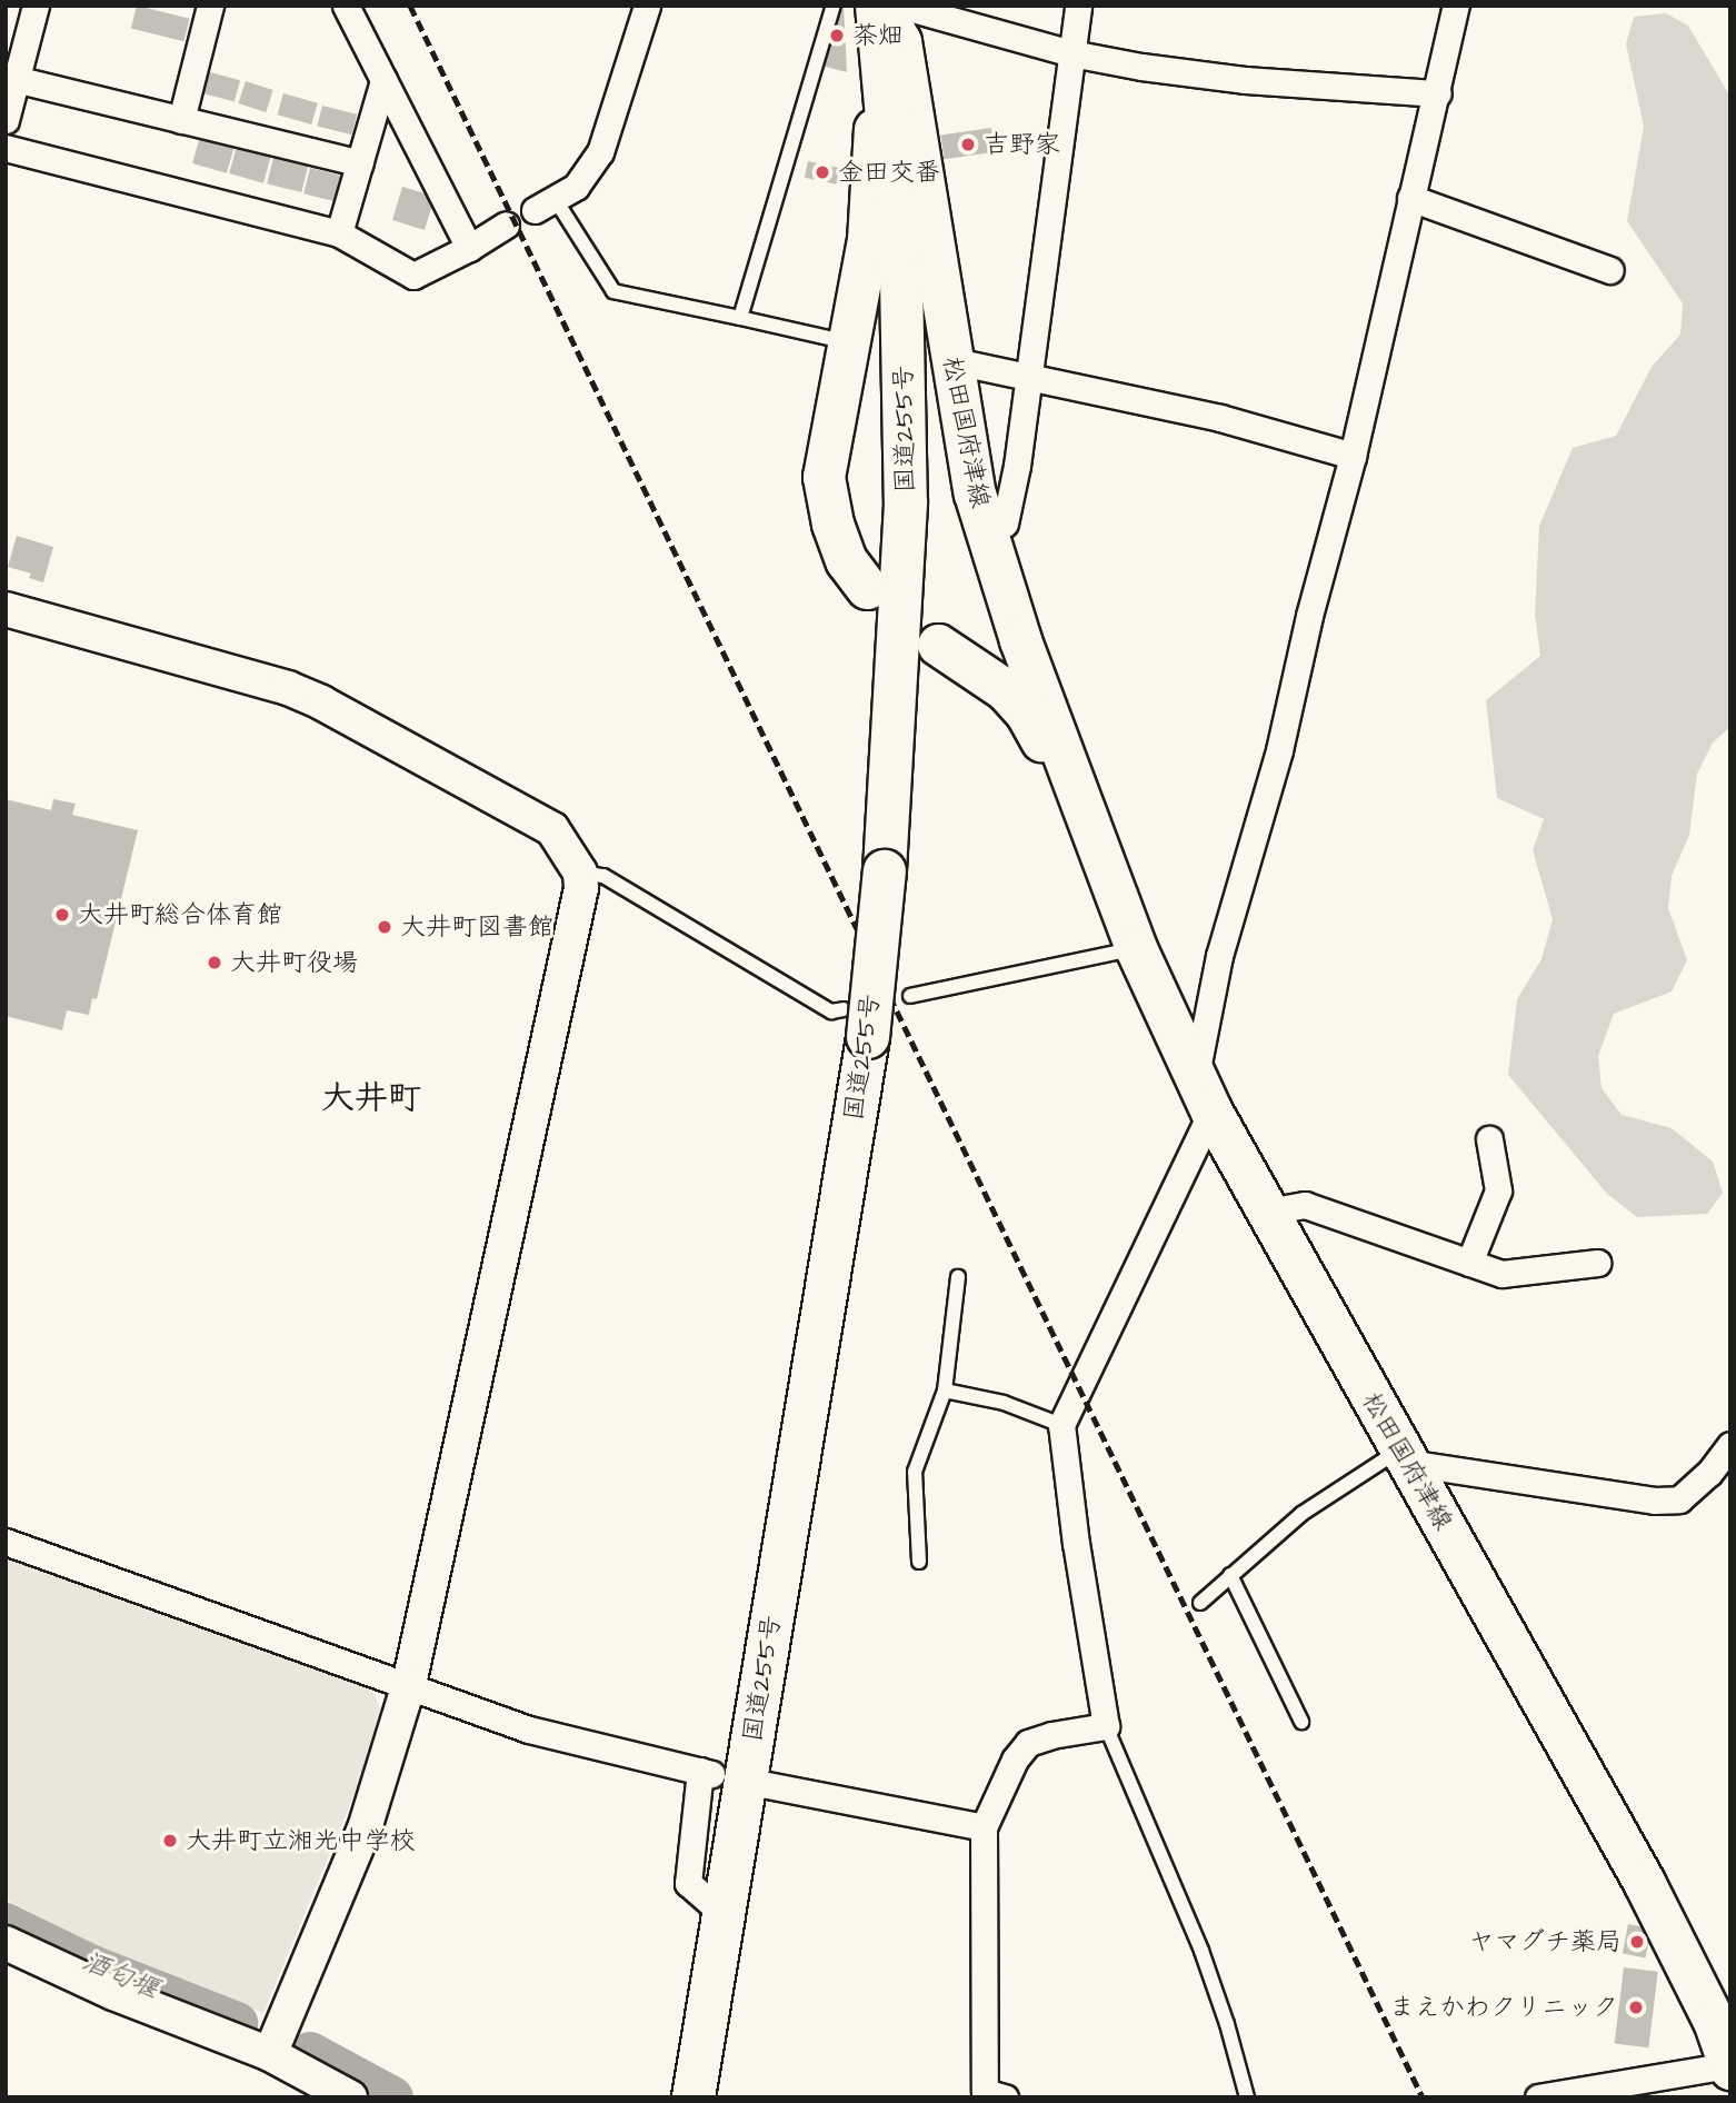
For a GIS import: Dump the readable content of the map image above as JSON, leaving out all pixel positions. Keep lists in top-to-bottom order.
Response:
{
  "streets": {
    "highway": ["国道255号"],
    "main road": ["松田国府津線"]
  },
  "crossings": [
    ["国道255号", "松田国府津線"]
  ],
  "districts": ["大井町"],
  "water": ["酒匂堰"],
  "places": [
    "茶畑",
    "吉野家",
    "金田交番",
    "大井町総合体育館",
    "大井町図書館",
    "大井町役場",
    "大井町立湘光中学校",
    "ヤマグチ薬局",
    "まえかわクリニック"
  ]
}
